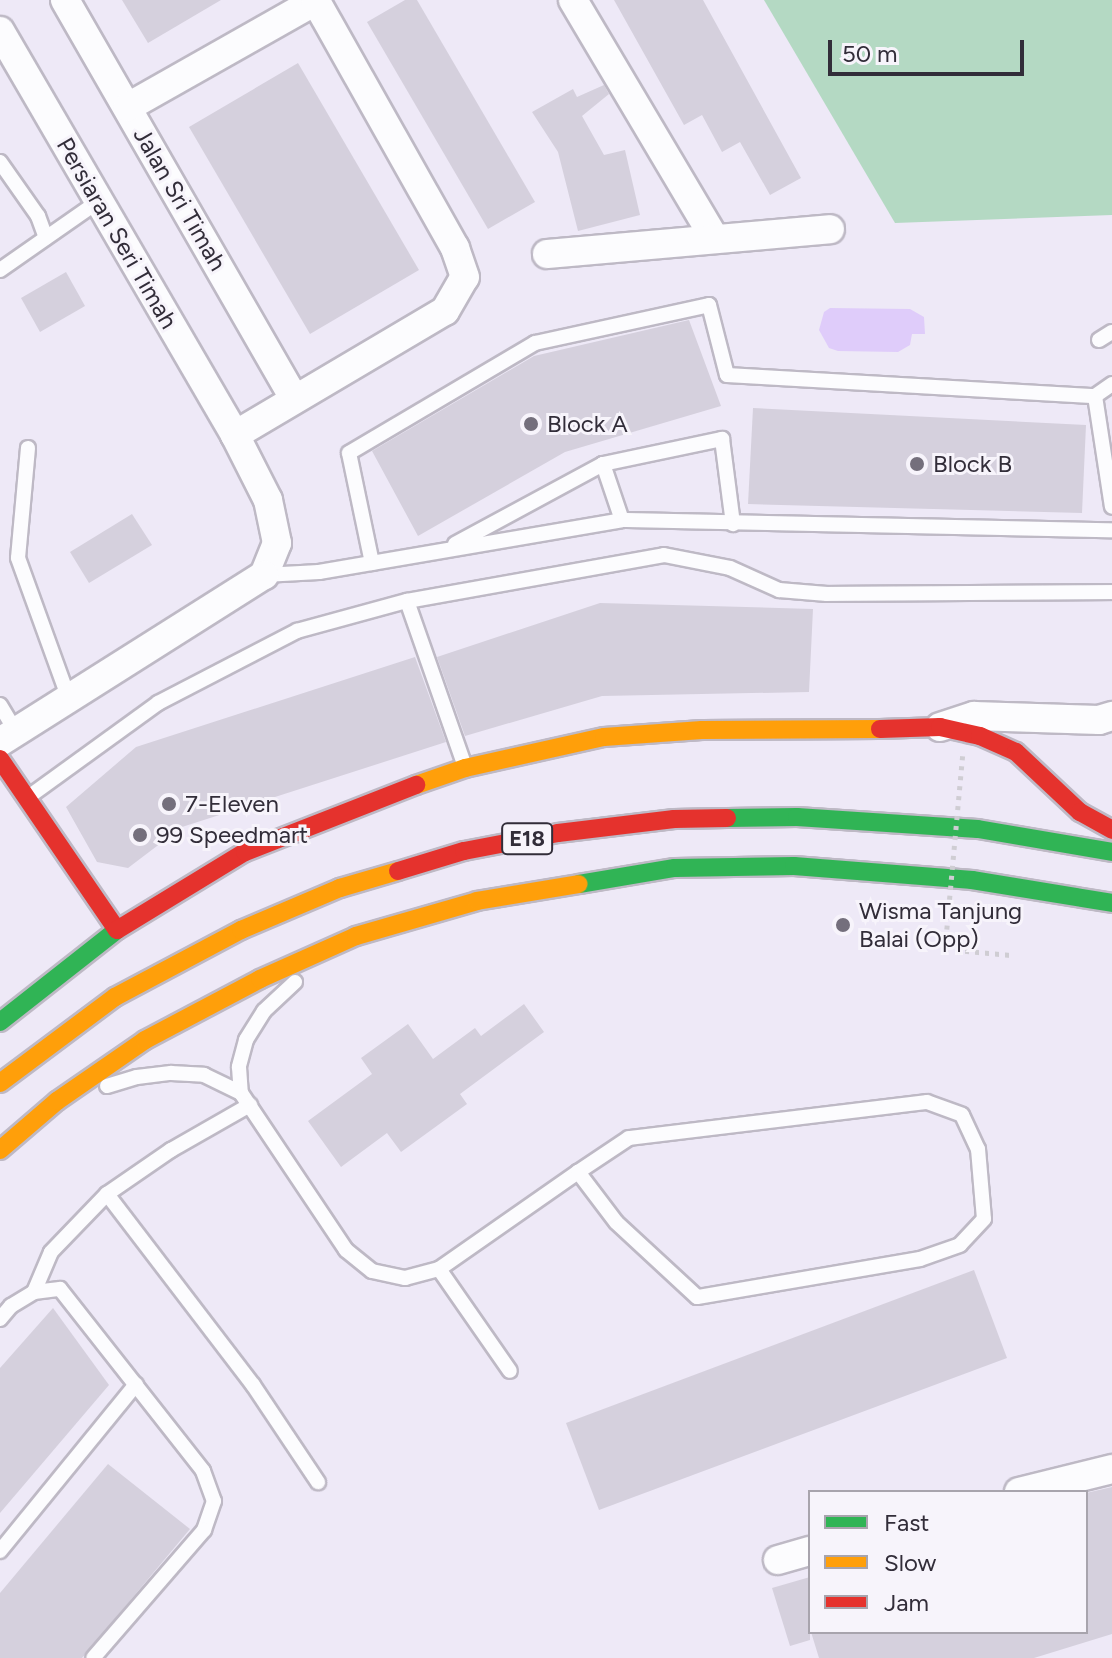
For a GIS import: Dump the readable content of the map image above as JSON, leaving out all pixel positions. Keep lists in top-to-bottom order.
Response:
{
  "streets": {
    "main road": ["E18"],
    "street": ["Jalan Sri Timah", "Persiaran Seri Timah"]
  },
  "places": [
    "Block A",
    "Block B",
    "7-Eleven",
    "99 Speedmart",
    "Wisma Tanjung Balai (Opp)"
  ],
  "legend": ["Fast", "Slow", "Jam"],
  "scale_bar": "50 m"
}
